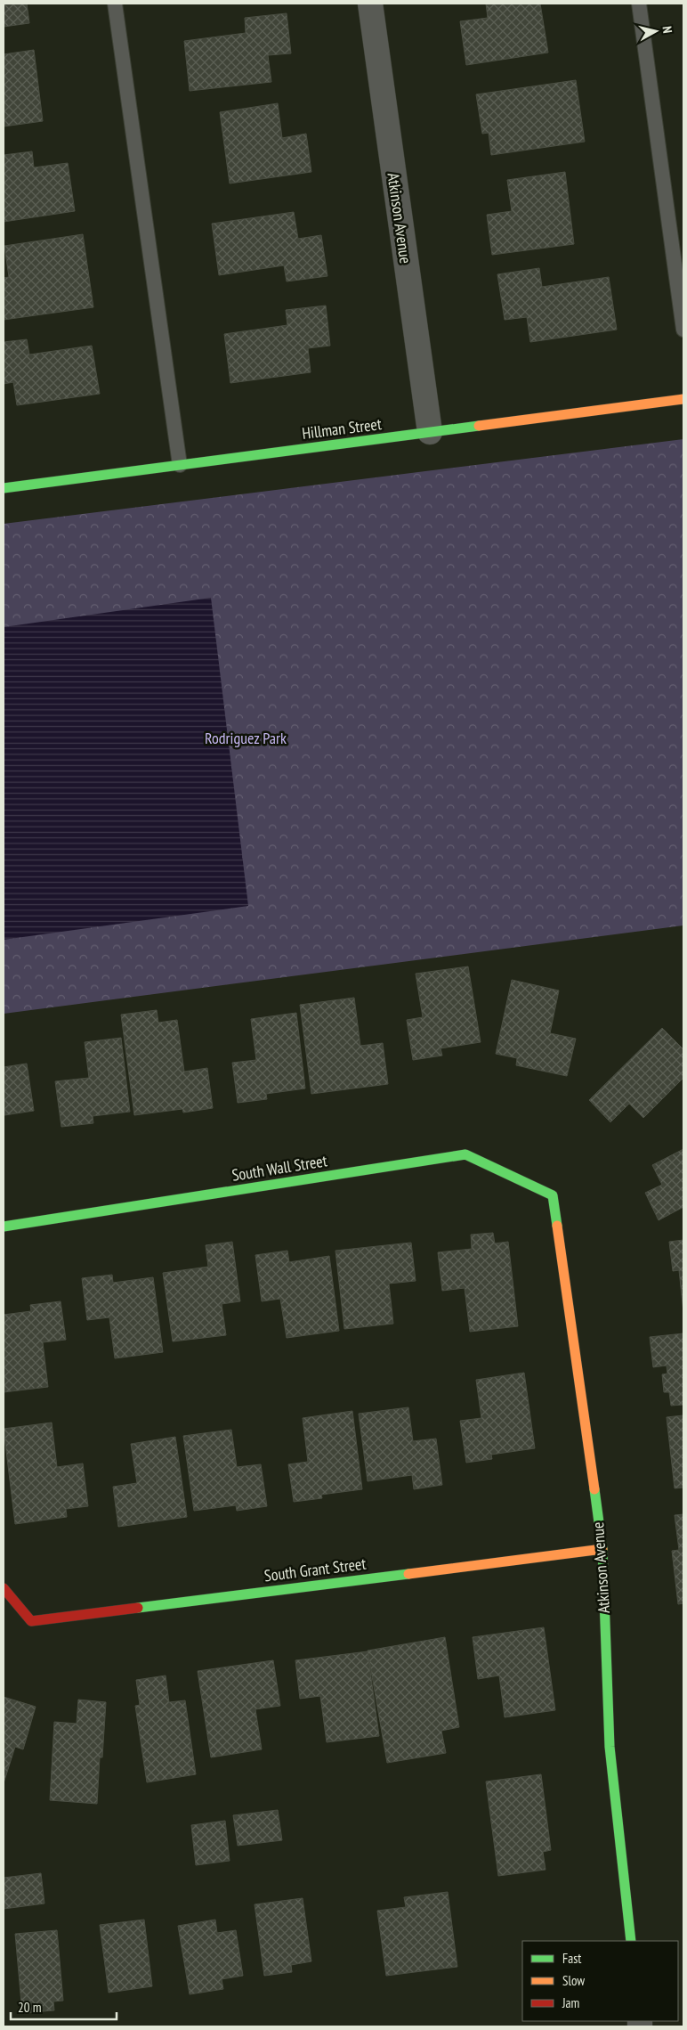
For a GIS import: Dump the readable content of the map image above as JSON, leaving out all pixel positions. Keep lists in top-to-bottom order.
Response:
{
  "streets": {
    "street": [
      "Atkinson Avenue",
      "Hillman Street",
      "South Wall Street",
      "South Grant Street"
    ]
  },
  "crossings": [
    ["Atkinson Avenue", "Hillman Street"],
    ["Atkinson Avenue", "South Wall Street"],
    ["Atkinson Avenue", "South Grant Street"]
  ],
  "parks": ["Rodriguez Park"],
  "legend": ["Fast", "Slow", "Jam"],
  "scale_bar": "20 m",
  "north": "right"
}
